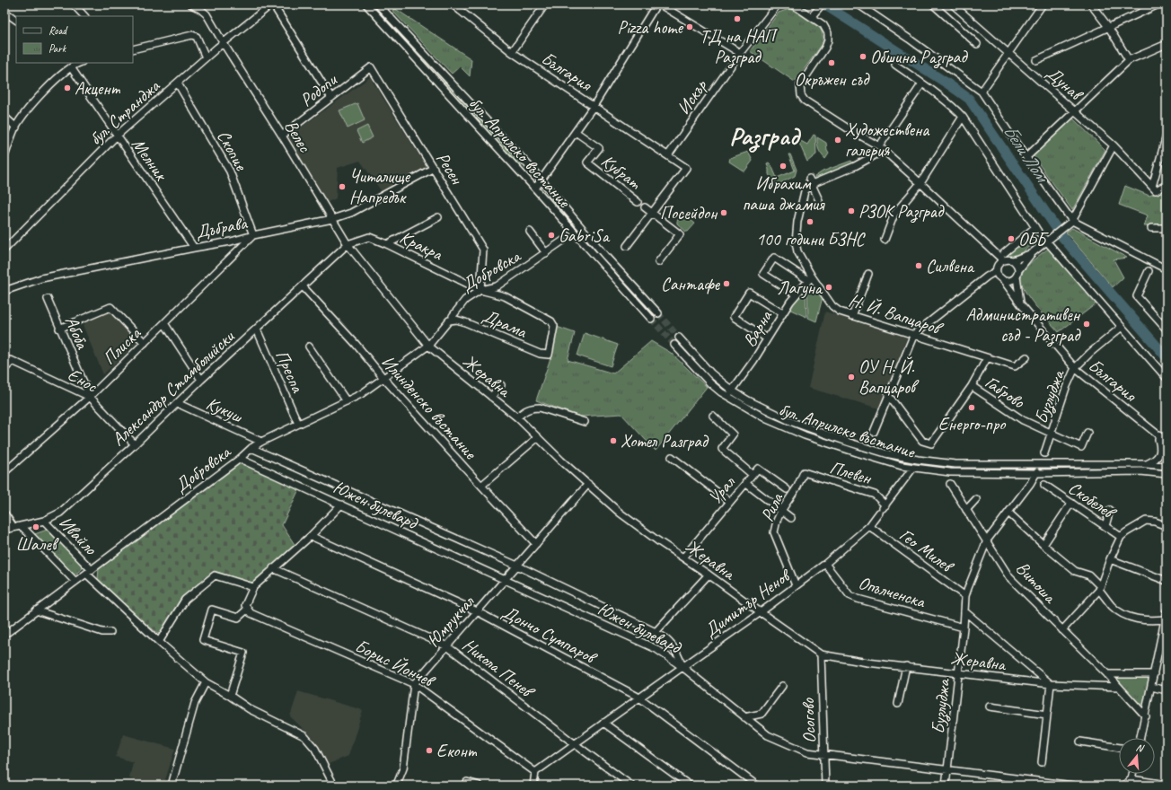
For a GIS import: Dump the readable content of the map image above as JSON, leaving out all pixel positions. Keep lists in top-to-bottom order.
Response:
{
  "streets": {
    "street": [
      "България",
      "Дунав",
      "Родопи",
      "Искър",
      "бул. Странджа",
      "Велес",
      "Скопие",
      "бул. Априлско въстание",
      "Мелник",
      "Ресен",
      "Кубрат",
      "Дъбрава",
      "Кракра",
      "Добровска",
      "Н. Й. Вапцаров",
      "Драма",
      "Варна",
      "Абоба",
      "Плиска",
      "Преспа",
      "Жеравна",
      "Енос",
      "Александър Стамболийски",
      "Габрово",
      "Бузлуджа",
      "Илинденско въстание",
      "Кукуш",
      "Плевен",
      "Урал",
      "Скобелев",
      "Южен булевард",
      "Рила",
      "Ивайло",
      "Гео Милев",
      "Витоша",
      "Опълченска",
      "Димитър Ненов",
      "Юмрукчал",
      "Дончо Сумпаров",
      "Борис Йончев",
      "Никола Пенев",
      "Осогово"
    ]
  },
  "crossings": [
    ["България", "Искър"],
    ["България", "Бузлуджа"],
    ["Родопи", "Велес"],
    ["Родопи", "Ресен"],
    ["бул. Странджа", "Велес"],
    ["бул. Странджа", "Скопие"],
    ["бул. Странджа", "Мелник"],
    ["Велес", "Дъбрава"],
    ["Велес", "Кракра"],
    ["Велес", "Жеравна"],
    ["Велес", "Александър Стамболийски"],
    ["Скопие", "Дъбрава"],
    ["Скопие", "Плиска"],
    ["бул. Априлско въстание", "Варна"],
    ["бул. Априлско въстание", "Бузлуджа"],
    ["бул. Априлско въстание", "Димитър Ненов"],
    ["Мелник", "Дъбрава"],
    ["Ресен", "Дъбрава"],
    ["Ресен", "Кракра"],
    ["Ресен", "Добровска"],
    ["Дъбрава", "Плиска"],
    ["Кракра", "Добровска"],
    ["Кракра", "Драма"],
    ["Кракра", "Жеравна"],
    ["Кракра", "Александър Стамболийски"],
    ["Добровска", "Драма"],
    ["Добровска", "Преспа"],
    ["Добровска", "Жеравна"],
    ["Добровска", "Илинденско въстание"],
    ["Добровска", "Кукуш"],
    ["Добровска", "Южен булевард"],
    ["Добровска", "Ивайло"],
    ["Н. Й. Вапцаров", "Варна"],
    ["Абоба", "Плиска"],
    ["Абоба", "Енос"],
    ["Плиска", "Енос"],
    ["Преспа", "Александър Стамболийски"],
    ["Жеравна", "Александър Стамболийски"],
    ["Жеравна", "Бузлуджа"],
    ["Жеравна", "Урал"],
    ["Жеравна", "Витоша"],
    ["Жеравна", "Димитър Ненов"],
    ["Жеравна", "Осогово"],
    ["Енос", "Александър Стамболийски"],
    ["Александър Стамболийски", "Илинденско въстание"],
    ["Александър Стамболийски", "Кукуш"],
    ["Александър Стамболийски", "Ивайло"],
    ["Габрово", "Бузлуджа"],
    ["Бузлуджа", "Южен булевард"],
    ["Бузлуджа", "Гео Милев"],
    ["Бузлуджа", "Витоша"],
    ["Бузлуджа", "Опълченска"],
    ["Плевен", "Рила"],
    ["Плевен", "Димитър Ненов"],
    ["Южен булевард", "Димитър Ненов"],
    ["Южен булевард", "Юмрукчал"],
    ["Южен булевард", "Осогово"],
    ["Рила", "Димитър Ненов"],
    ["Гео Милев", "Димитър Ненов"],
    ["Опълченска", "Димитър Ненов"],
    ["Димитър Ненов", "Дончо Сумпаров"],
    ["Димитър Ненов", "Борис Йончев"],
    ["Димитър Ненов", "Никола Пенев"],
    ["Юмрукчал", "Дончо Сумпаров"],
    ["Юмрукчал", "Борис Йончев"],
    ["Юмрукчал", "Никола Пенев"]
  ],
  "districts": ["Разград"],
  "water": ["Бели Лом"],
  "places": [
    "ТД на НАП Разград",
    "Pizza home",
    "Обшина Разград",
    "Окръжен съд",
    "Акцент",
    "Художествена галерия",
    "Ибрахим паша джамия",
    "Читалище Напредък",
    "РЗОК Разград",
    "Посейдон",
    "100 години БЗНС",
    "GabriSa",
    "ОББ",
    "Силвена",
    "Сантафе",
    "Лагуна",
    "Административен съд - Разград",
    "ОУ Н. Й. Вапцаров",
    "Енерго-про",
    "Хотел Разград",
    "Шалев",
    "Еконт"
  ],
  "legend": ["Road", "Park"],
  "north": "top"
}
